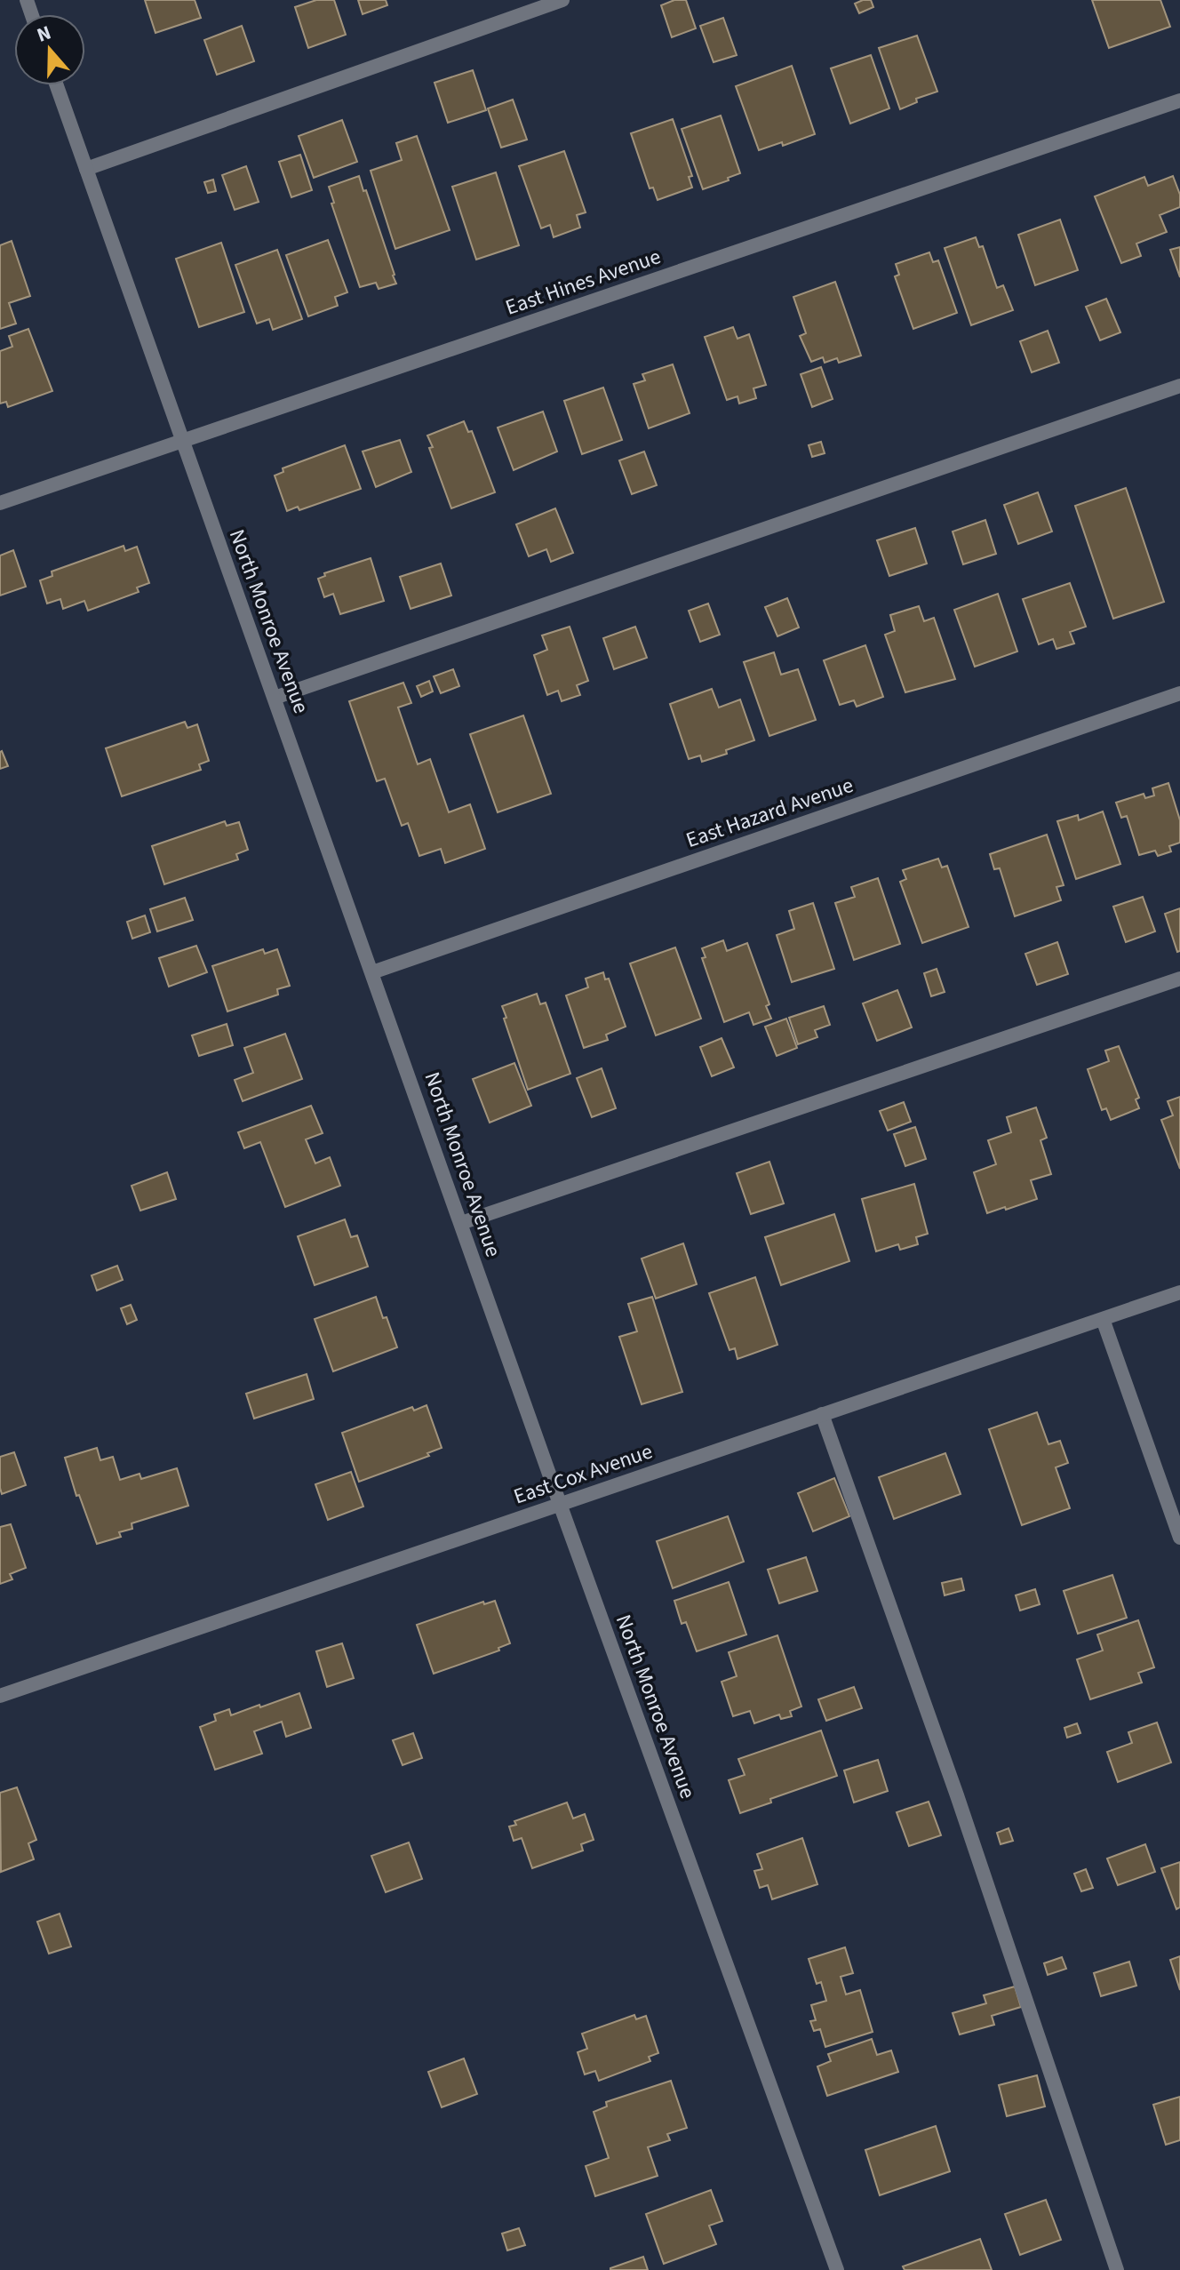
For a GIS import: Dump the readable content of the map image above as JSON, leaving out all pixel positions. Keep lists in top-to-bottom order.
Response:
{
  "streets": {
    "street": [
      "East Hines Avenue",
      "North Monroe Avenue",
      "East Hazard Avenue",
      "East Cox Avenue"
    ]
  },
  "crossings": [
    ["East Hines Avenue", "North Monroe Avenue"],
    ["North Monroe Avenue", "East Hazard Avenue"],
    ["North Monroe Avenue", "East Cox Avenue"]
  ],
  "north": "top"
}
